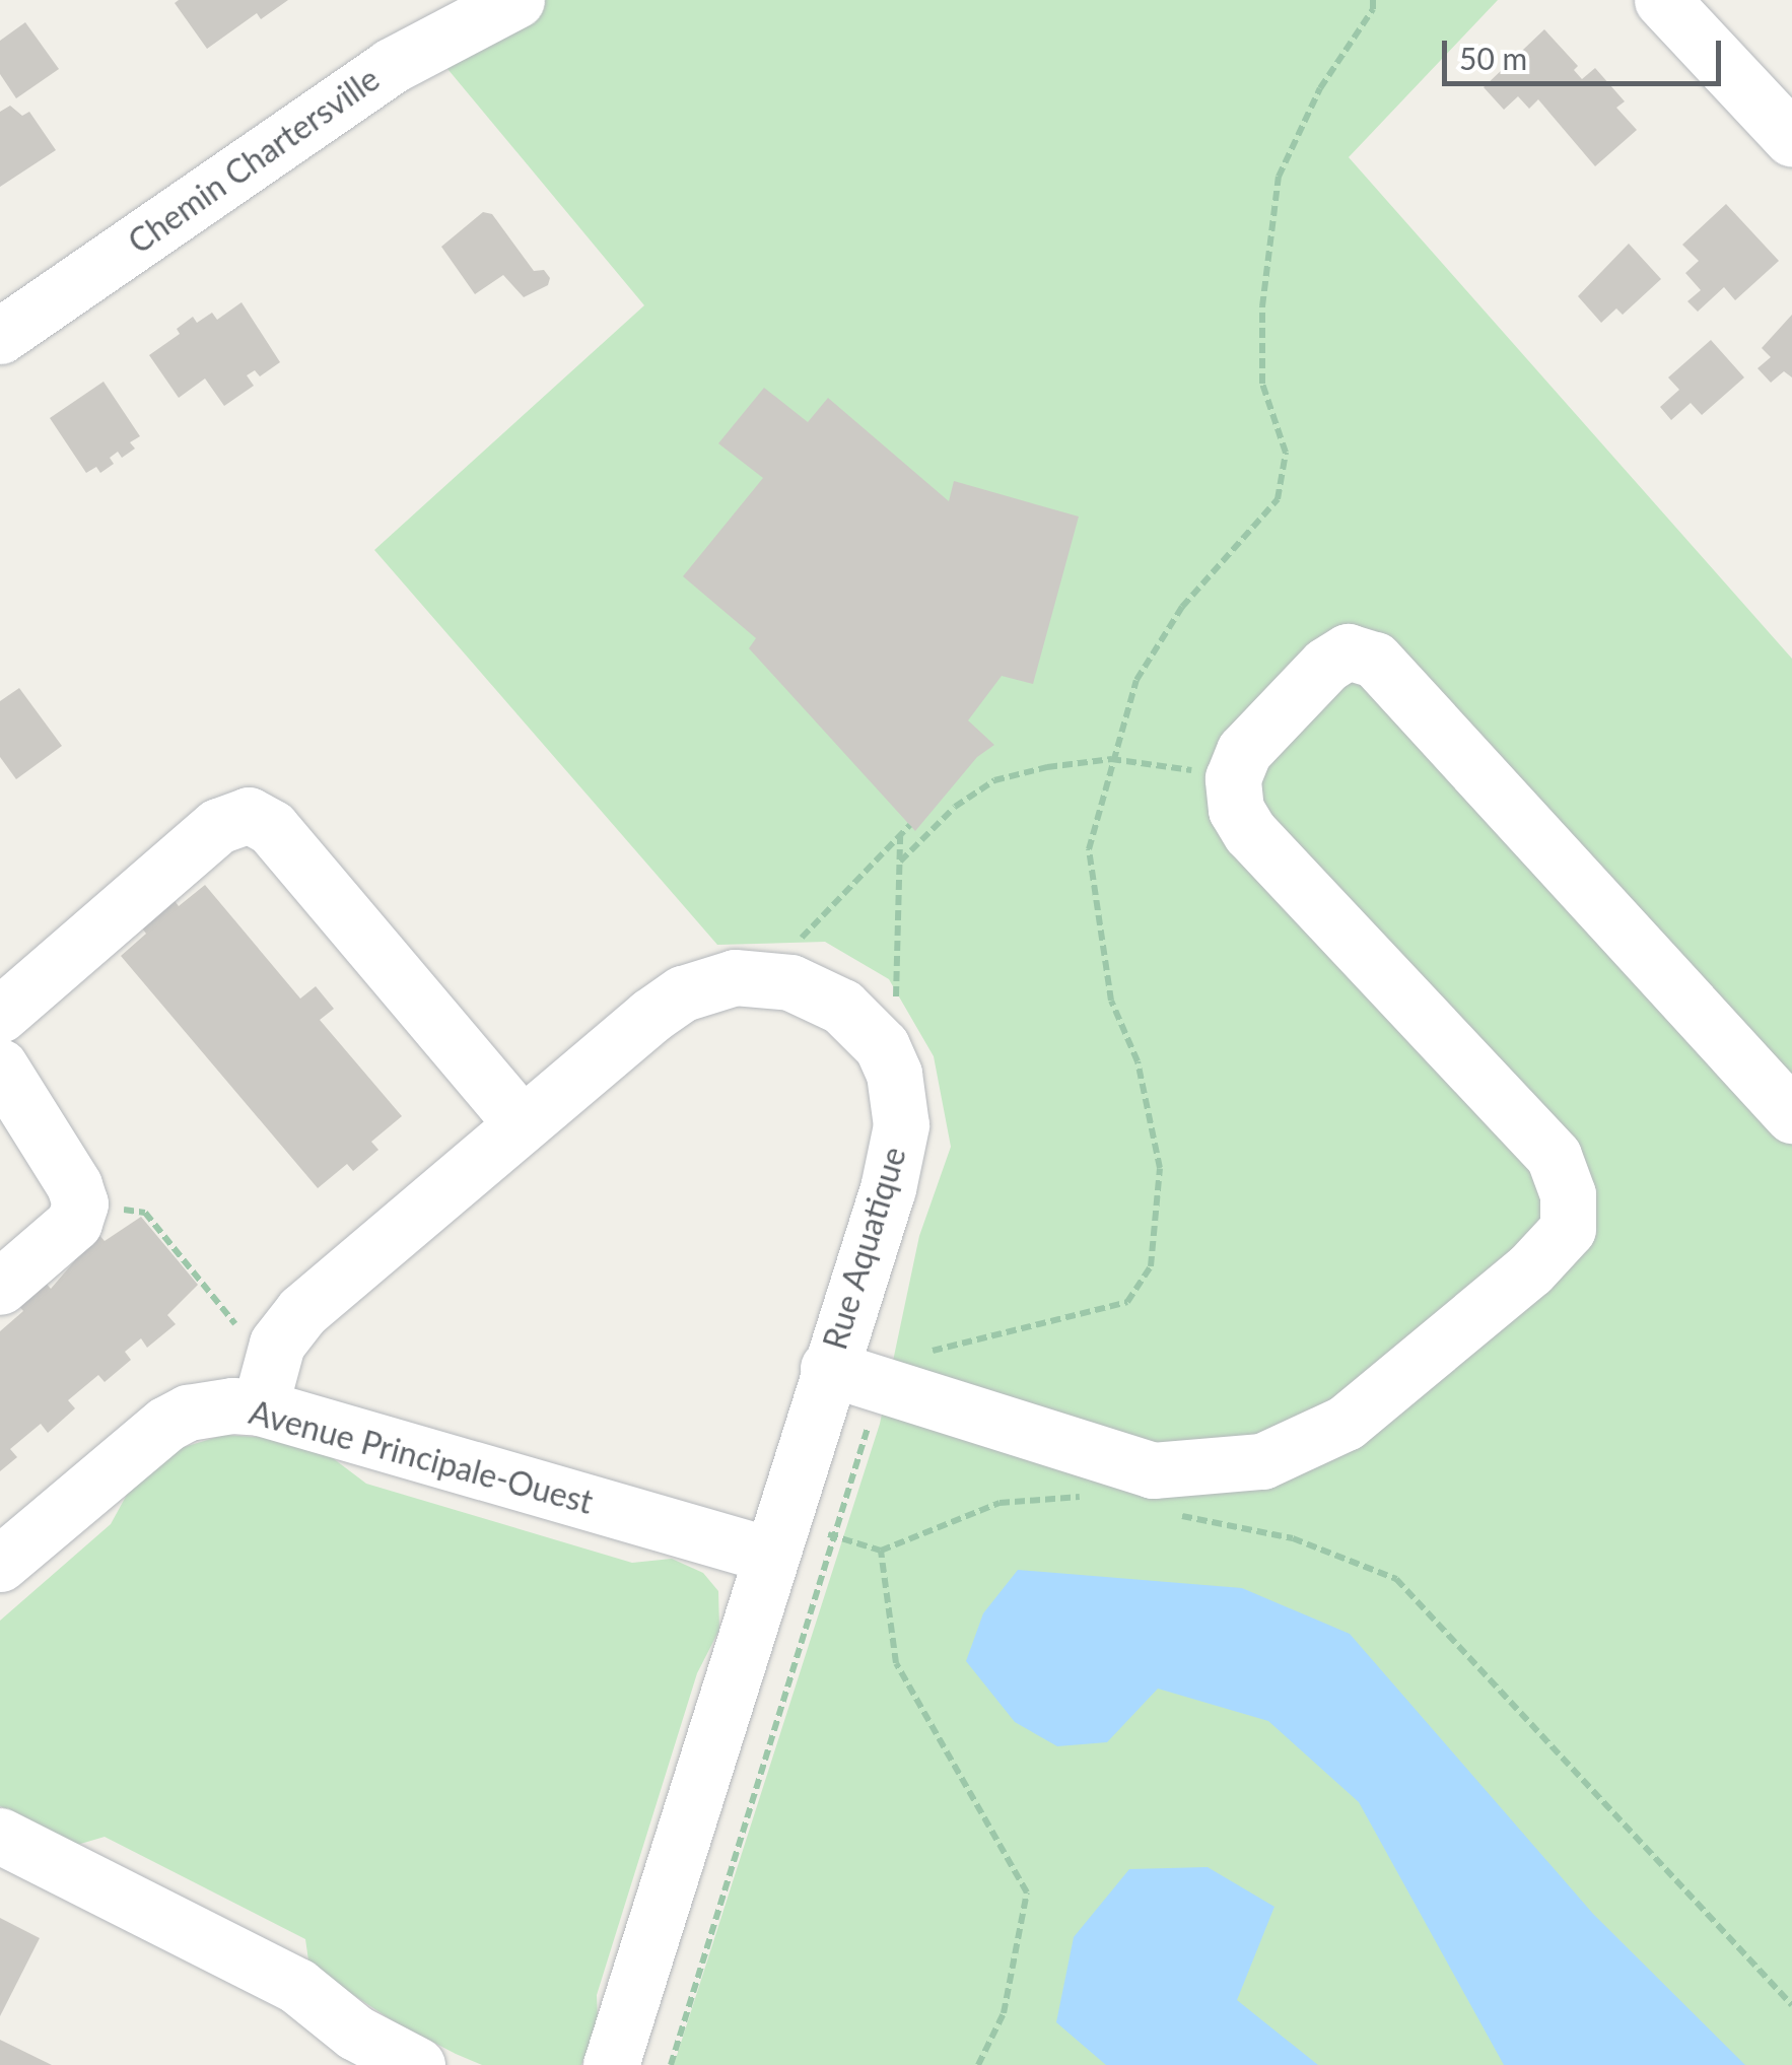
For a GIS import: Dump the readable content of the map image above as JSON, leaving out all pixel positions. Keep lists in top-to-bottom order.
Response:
{
  "streets": {
    "street": ["Chemin Chartersville", "Rue Aquatique", "Avenue Principale-Ouest"]
  },
  "crossings": [
    ["Rue Aquatique", "Avenue Principale-Ouest"]
  ],
  "scale_bar": "50 m"
}
